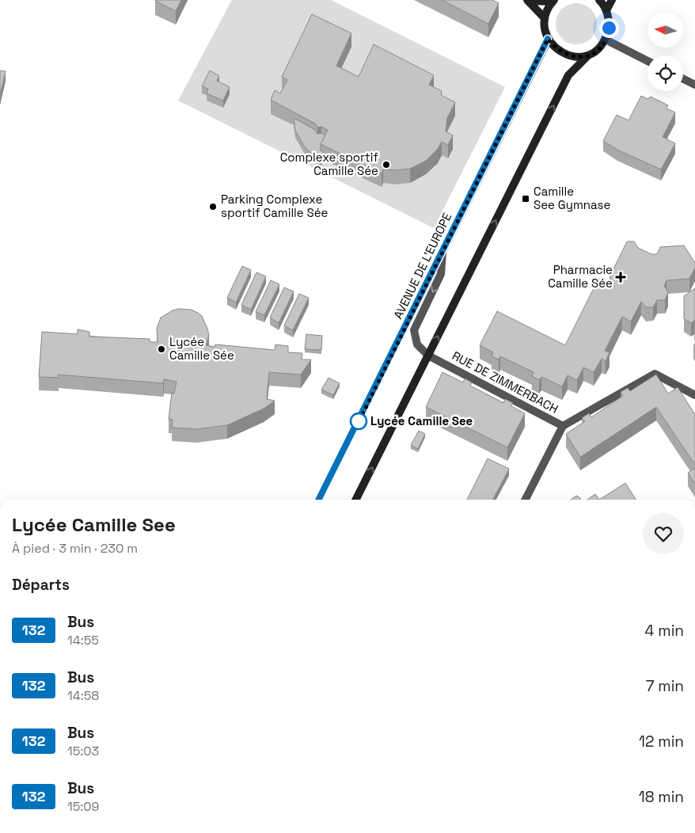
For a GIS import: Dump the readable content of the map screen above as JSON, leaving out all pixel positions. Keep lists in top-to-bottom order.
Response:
{
  "streets": {
    "main road": ["AVENUE DE L'EUROPE"],
    "street": ["RUE DE ZIMMERBACH"]
  },
  "places": {
    "other": [
      "Complexe sportif Camille Sée",
      "Parking Complexe sportif Camille Sée",
      "Lycée Camille Sée",
      "Lycée Camille See"
    ],
    "transit": ["Camille See Gymnase"],
    "health": ["Pharmacie Camille Sée"]
  },
  "lines": ["bus line 132"],
  "north": "left",
  "page": {
    "heading": [
      ["Lycée Camille See", "À pied · 3 min · 230 m"],
      "Départs"
    ],
    "list": [
      {
        "mark": "132",
        "name": "Bus",
        "note": "14:55",
        "value": "4 min"
      },
      {
        "mark": "132",
        "name": "Bus",
        "note": "14:58",
        "value": "7 min"
      },
      {
        "mark": "132",
        "name": "Bus",
        "note": "15:03",
        "value": "12 min"
      },
      {
        "mark": "132",
        "name": "Bus",
        "note": "15:09",
        "value": "18 min"
      }
    ]
  }
}
